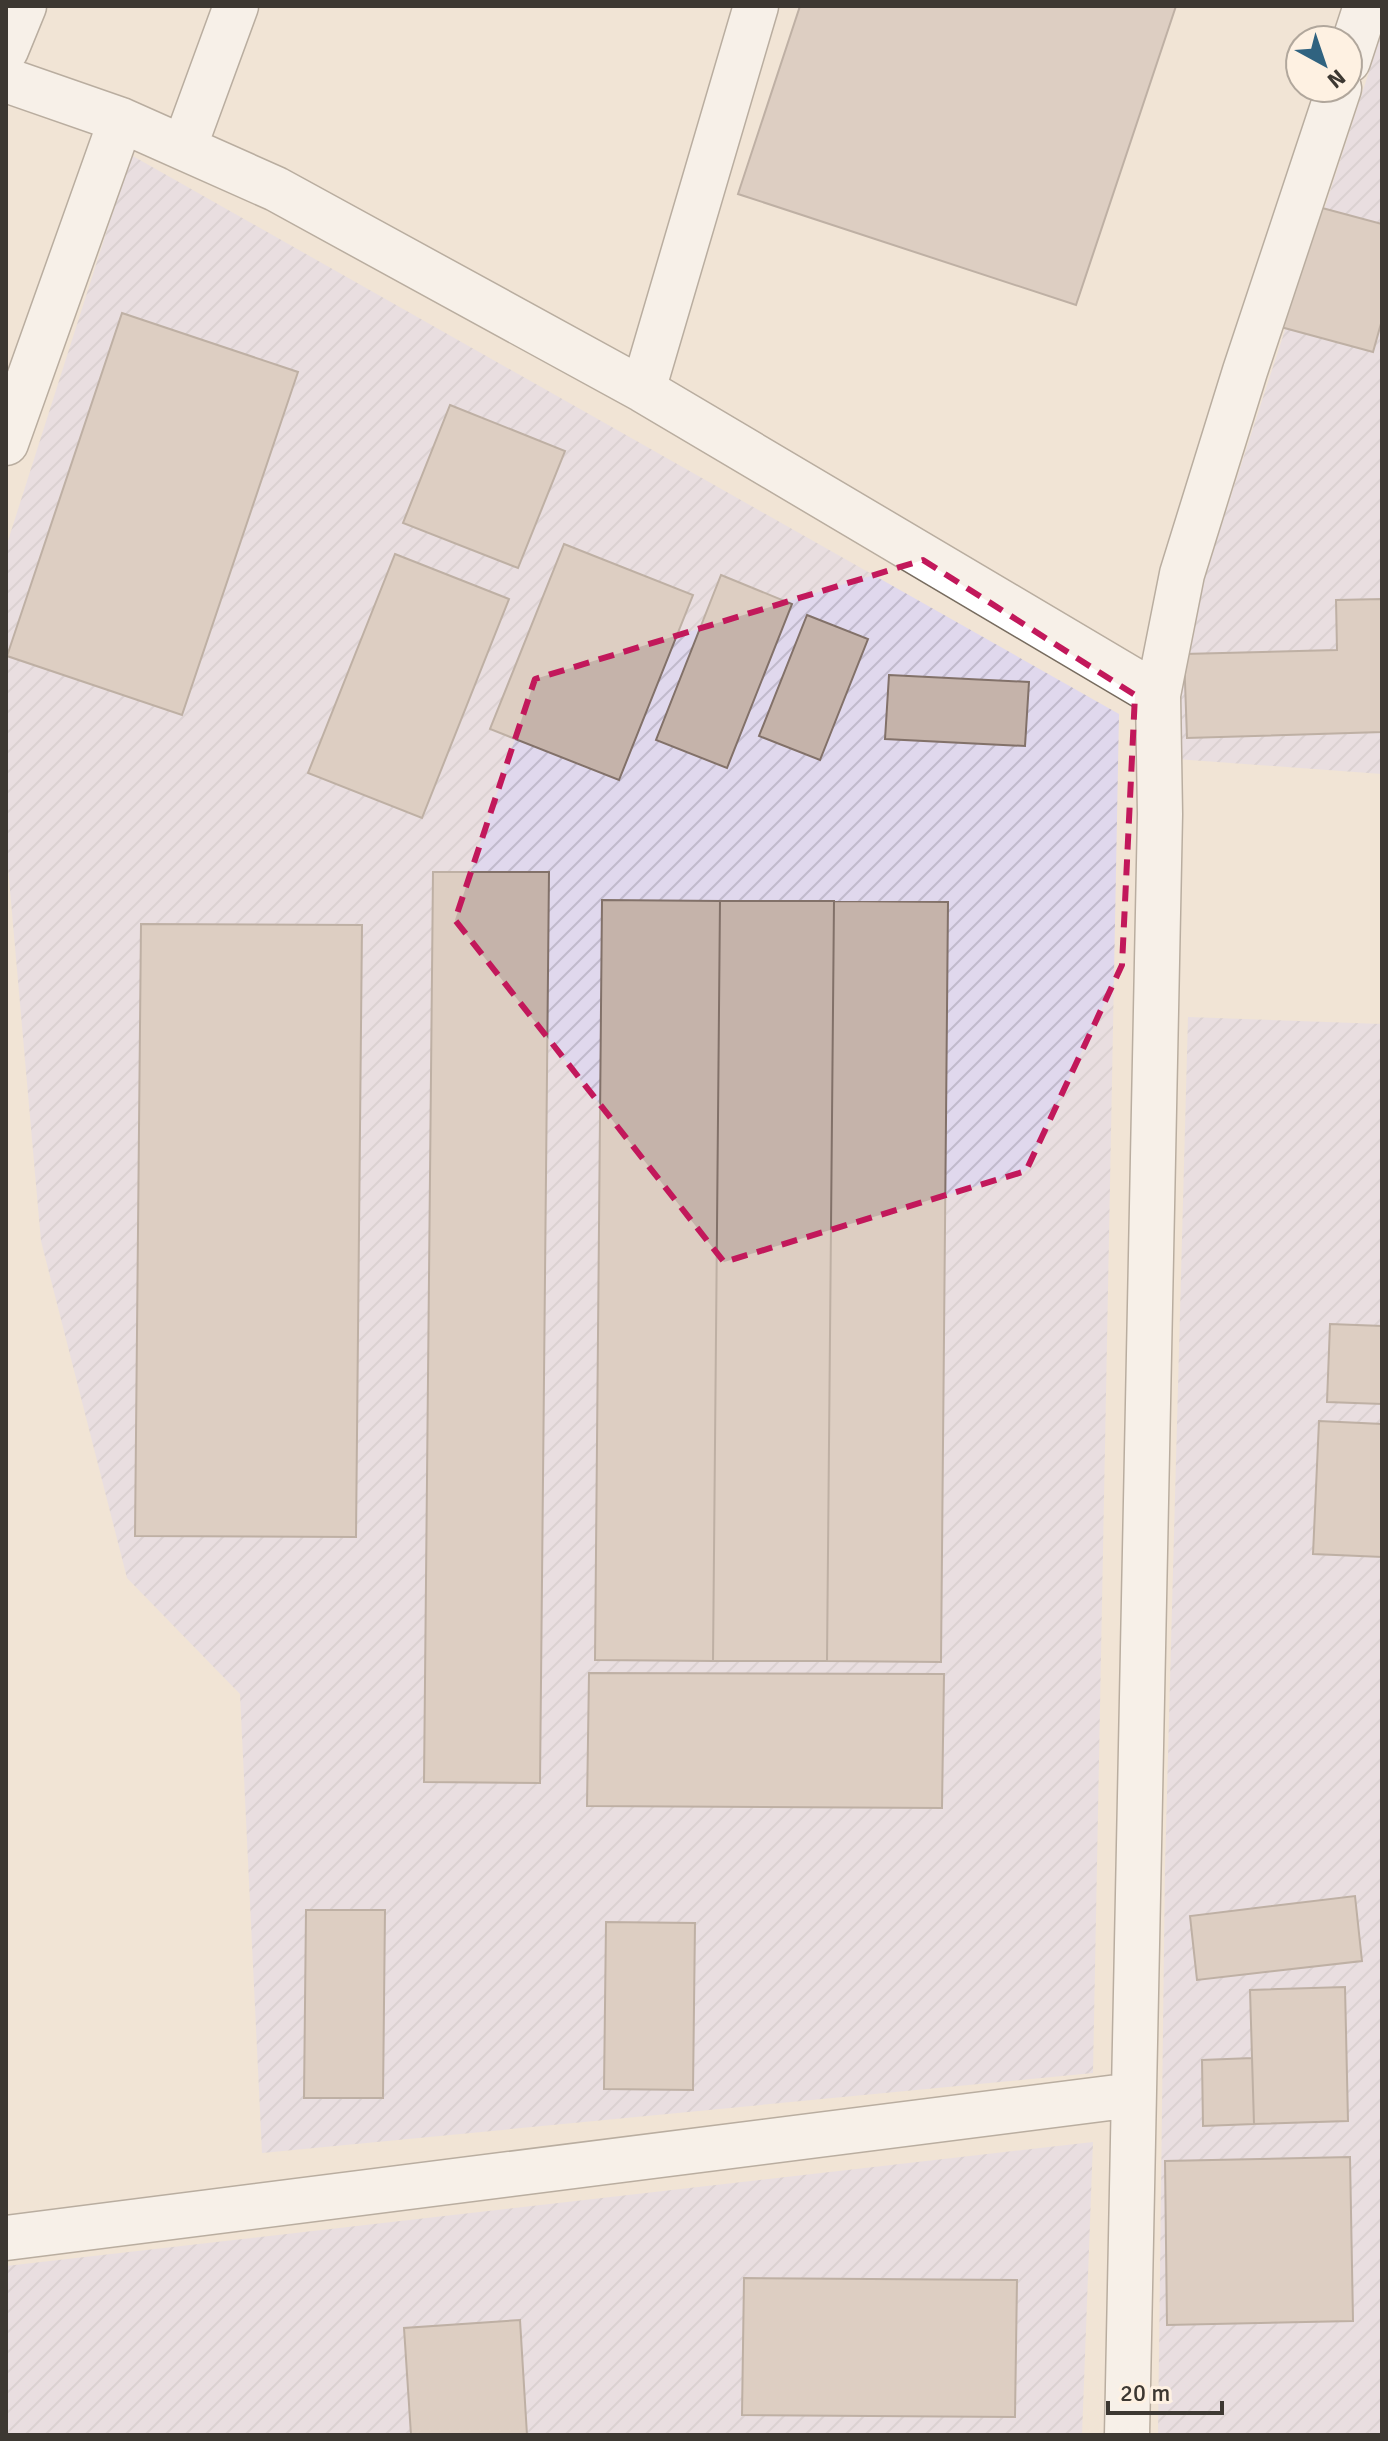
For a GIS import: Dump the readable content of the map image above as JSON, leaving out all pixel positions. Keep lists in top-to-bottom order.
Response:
{
  "scale_bar": "20 m",
  "north": "bottom right"
}
